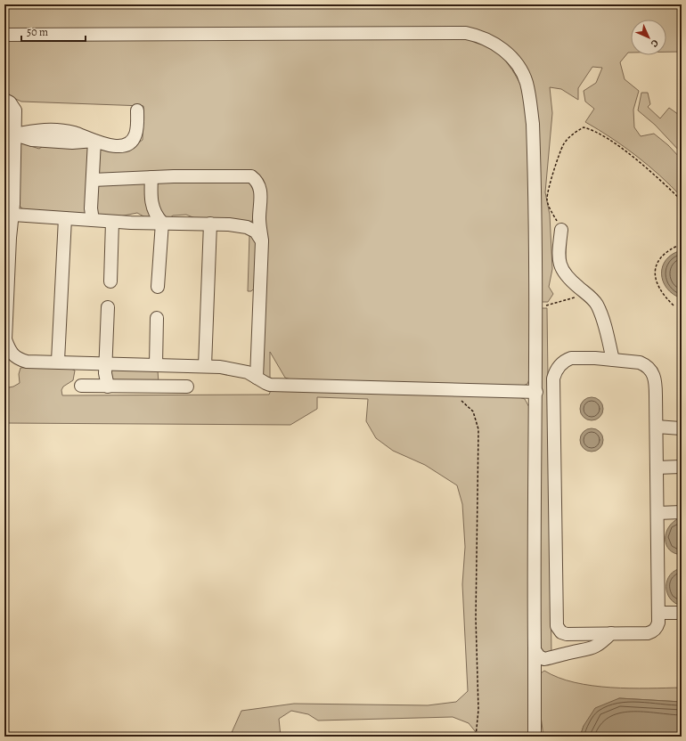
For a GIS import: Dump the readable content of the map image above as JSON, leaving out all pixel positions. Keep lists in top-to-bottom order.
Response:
{
  "scale_bar": "50 m",
  "north": "bottom right"
}
